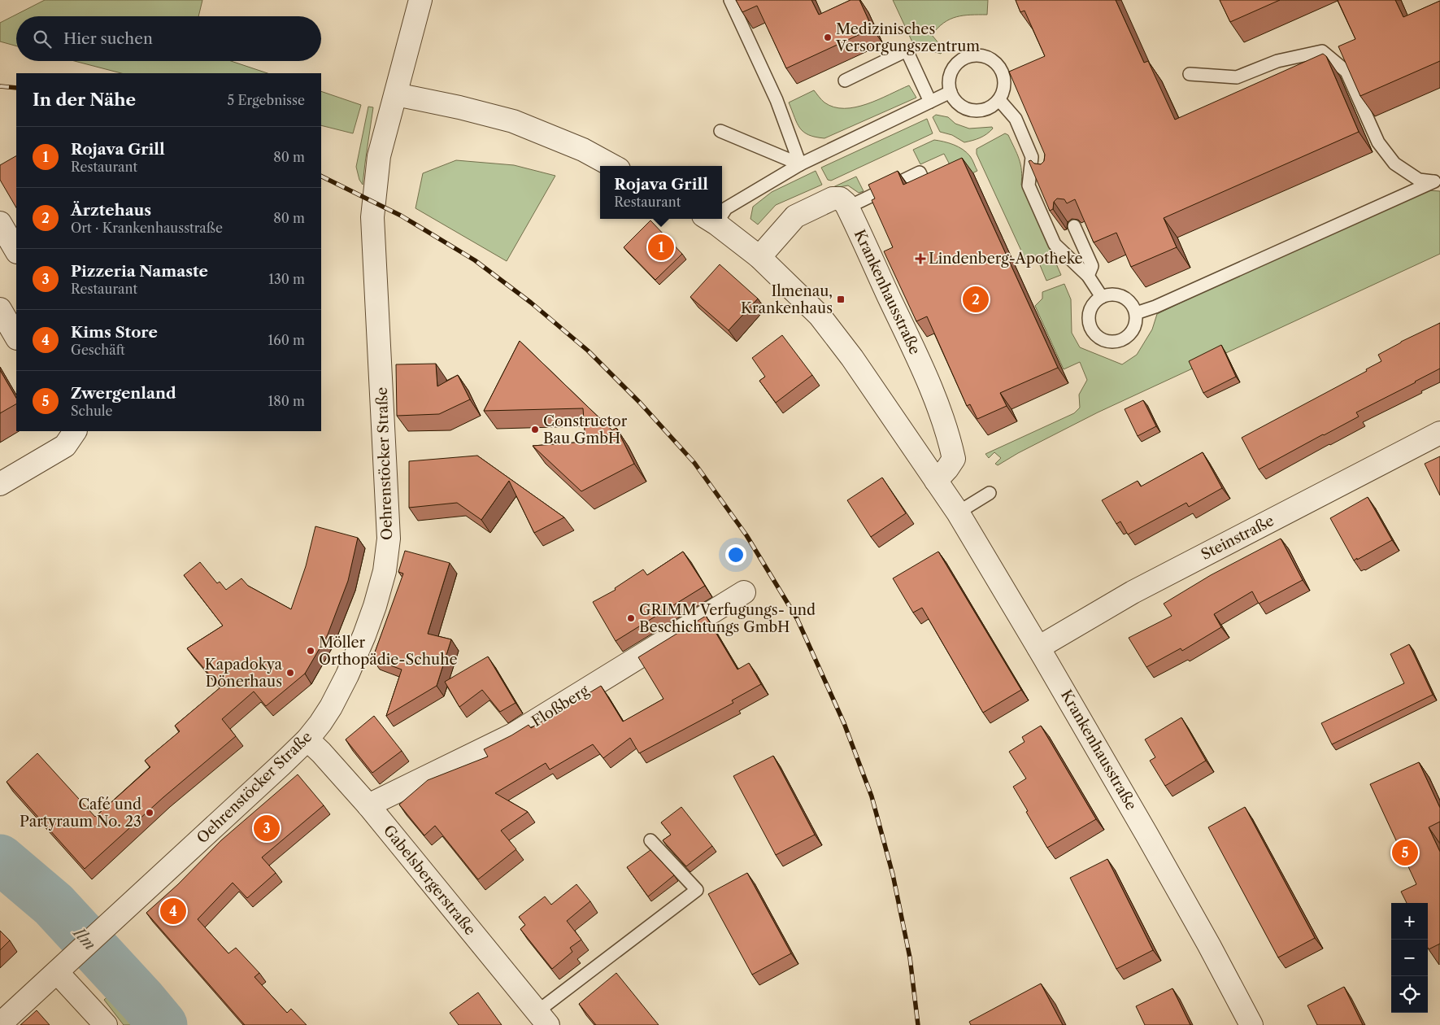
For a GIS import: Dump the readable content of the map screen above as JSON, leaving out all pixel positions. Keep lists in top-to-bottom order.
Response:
{
  "streets": {
    "street": [
      "Krankenhausstraße",
      "Oehrenstöcker Straße",
      "Steinstraße",
      "Floßberg",
      "Gabelsbergerstraße"
    ]
  },
  "crossings": [
    ["Krankenhausstraße", "Steinstraße"],
    ["Oehrenstöcker Straße", "Gabelsbergerstraße"],
    ["Floßberg", "Gabelsbergerstraße"]
  ],
  "water": ["Ilm"],
  "places": {
    "other": [
      "Medizinisches Versorgungszentrum",
      "Constructor Bau GmbH",
      "GRIMM Verfugungs- und Beschichtungs GmbH",
      "Möller Orthopädie-Schuhe",
      "Kapadokya Dönerhaus",
      "Café und Partyraum No. 23"
    ],
    "health": ["Lindenberg-Apotheke"],
    "transit": ["Ilmenau, Krankenhaus"]
  },
  "page": {
    "search": "Hier suchen",
    "heading": ["In der Nähe", "5 Ergebnisse"],
    "list": [
      {
        "mark": "1",
        "name": "Rojava Grill",
        "note": "Restaurant",
        "value": "80 m"
      },
      {
        "mark": "2",
        "name": "Ärztehaus",
        "note": "Ort · Krankenhausstraße",
        "value": "80 m"
      },
      {
        "mark": "3",
        "name": "Pizzeria Namaste",
        "note": "Restaurant",
        "value": "130 m"
      },
      {
        "mark": "4",
        "name": "Kims Store",
        "note": "Geschäft",
        "value": "160 m"
      },
      {
        "mark": "5",
        "name": "Zwergenland",
        "note": "Schule",
        "value": "180 m"
      }
    ],
    "popup": ["Rojava Grill", "Restaurant"],
    "pins": [
      "1",
      "2",
      "3",
      "5",
      "4"
    ],
    "map_buttons": ["+", "−"]
  }
}
